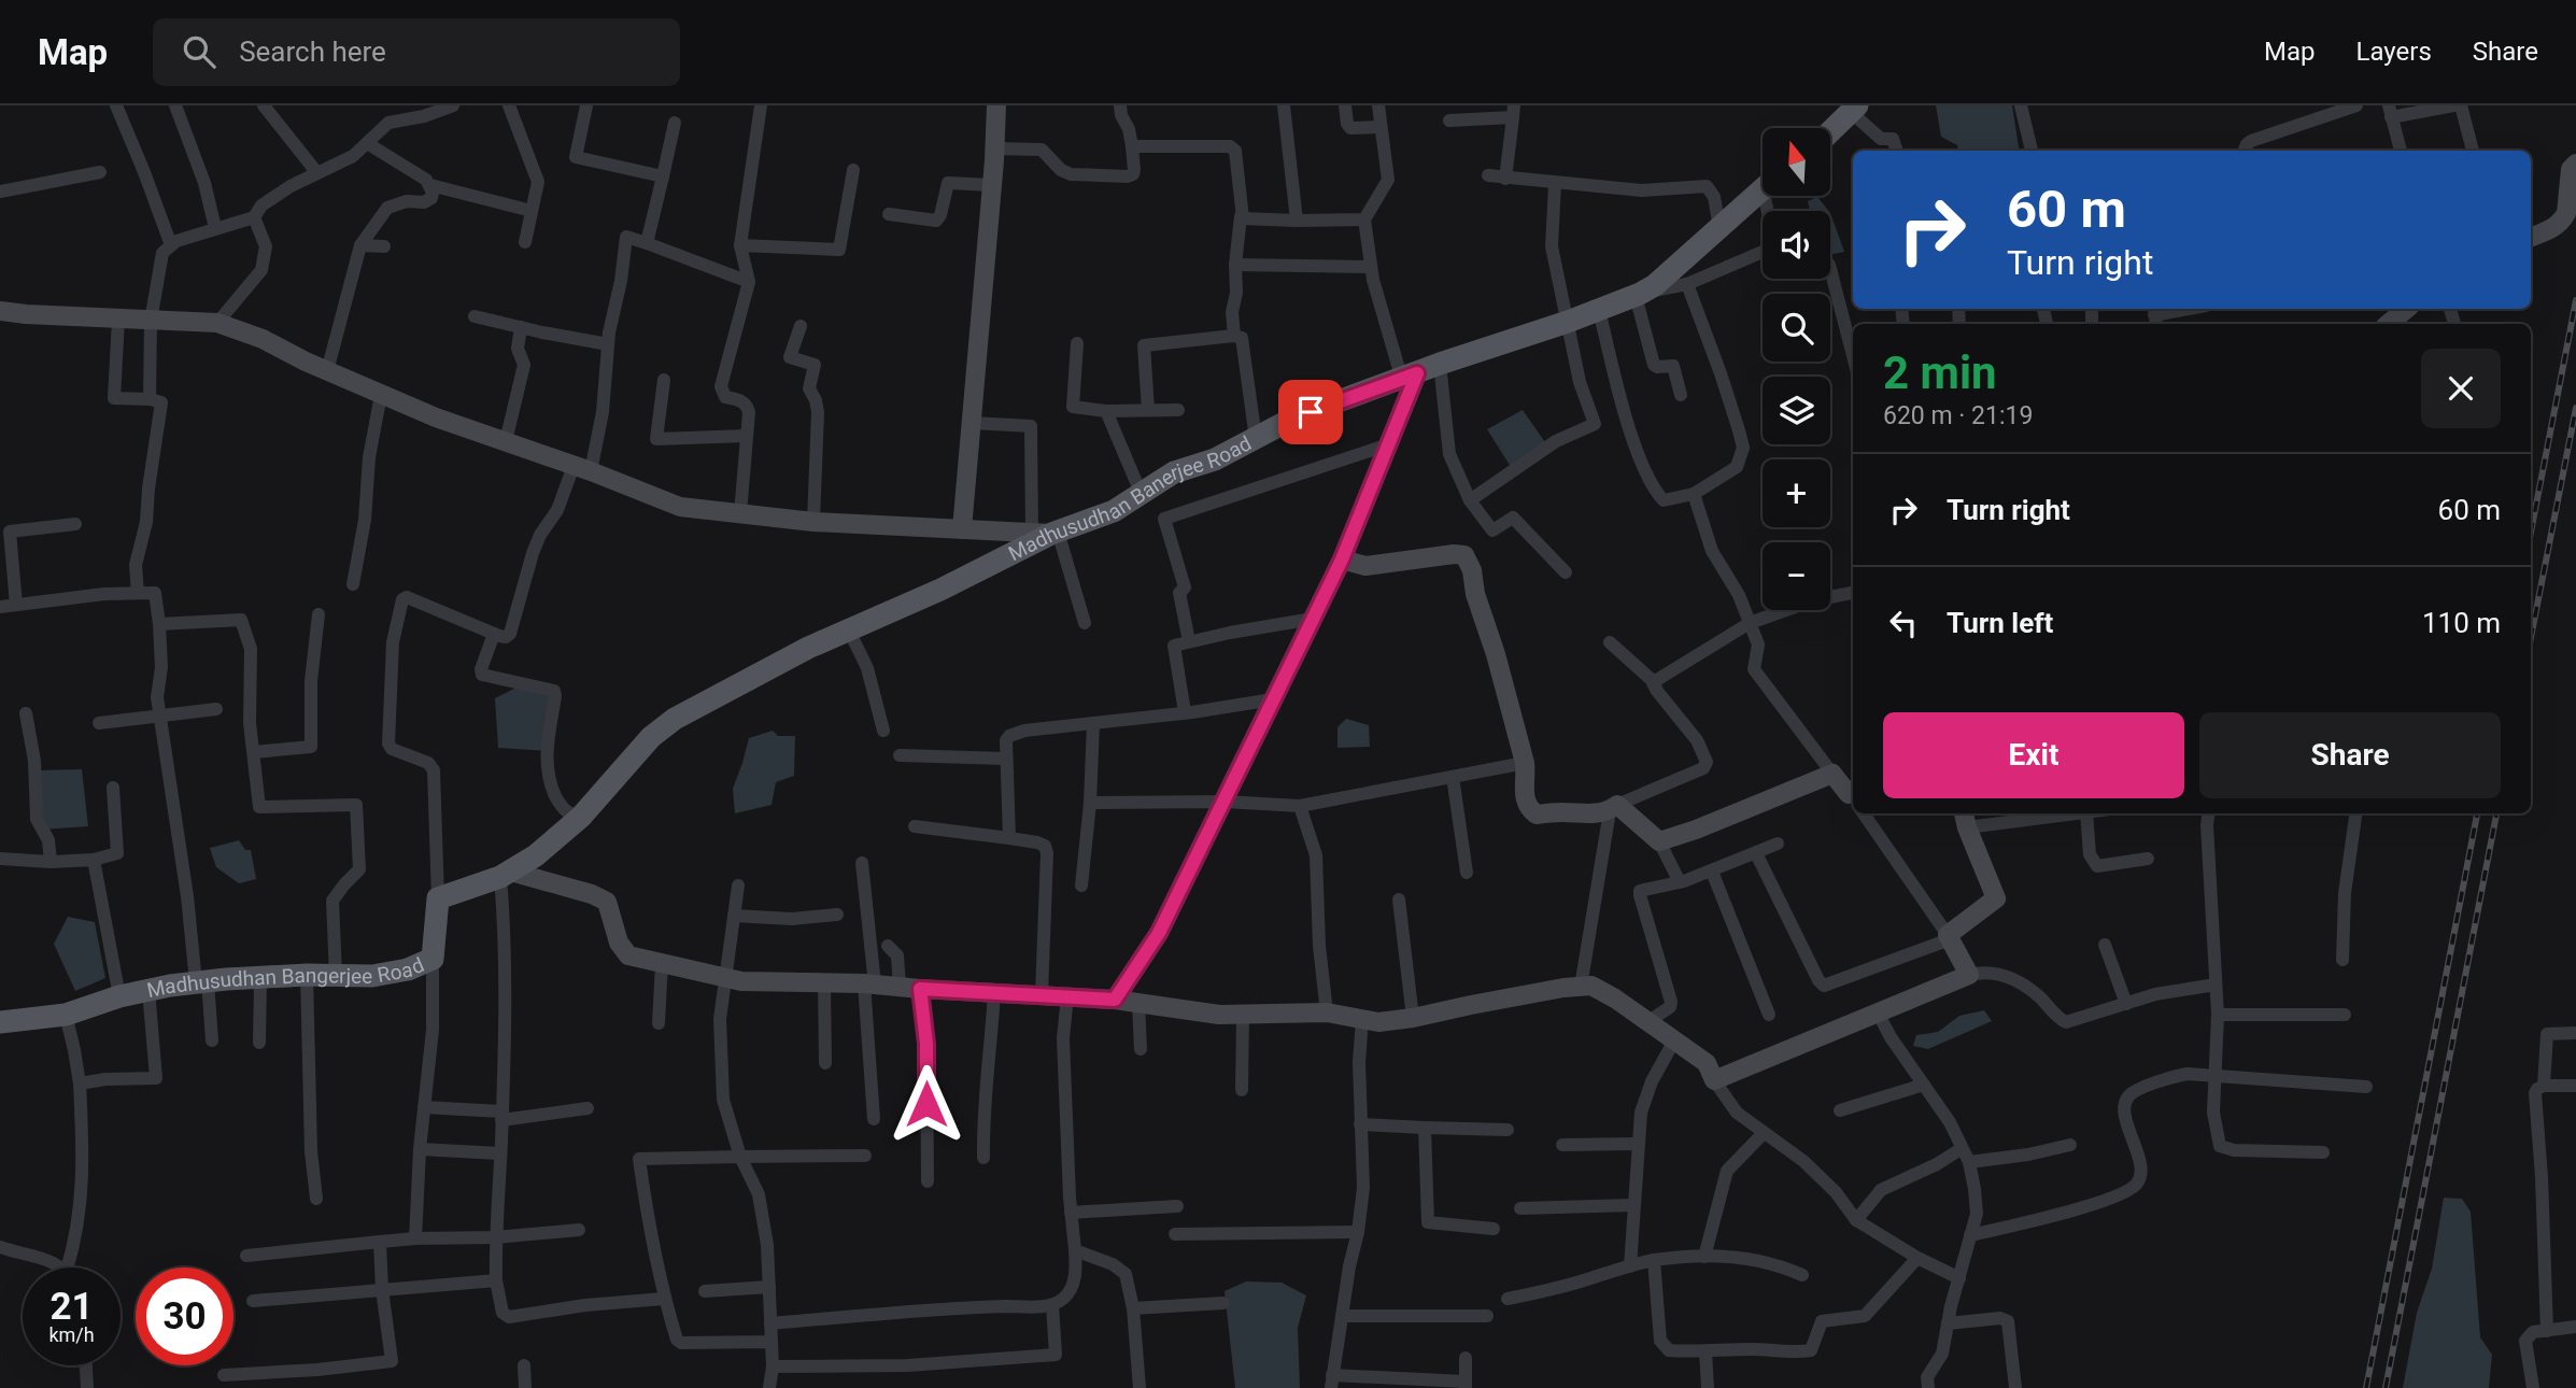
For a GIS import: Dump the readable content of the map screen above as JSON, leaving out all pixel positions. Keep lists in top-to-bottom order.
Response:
{
  "streets": {
    "main road": ["Madhusudhan Banerjee Road", "Madhusudhan Bangerjee Road"]
  },
  "north": "top",
  "page": {
    "header": "Map",
    "search": "Search here",
    "nav": ["Map", "Layers", "Share"],
    "map_buttons": ["+", "−"],
    "turn": ["60 m", "Turn right"],
    "heading": ["2 min", "620 m · 21:19"],
    "list": [
      {
        "name": "Turn right",
        "value": "60 m"
      },
      {
        "name": "Turn left",
        "value": "110 m"
      }
    ],
    "buttons": ["Exit", "Share"],
    "speed": "21 km/h",
    "limit": "30"
  }
}
